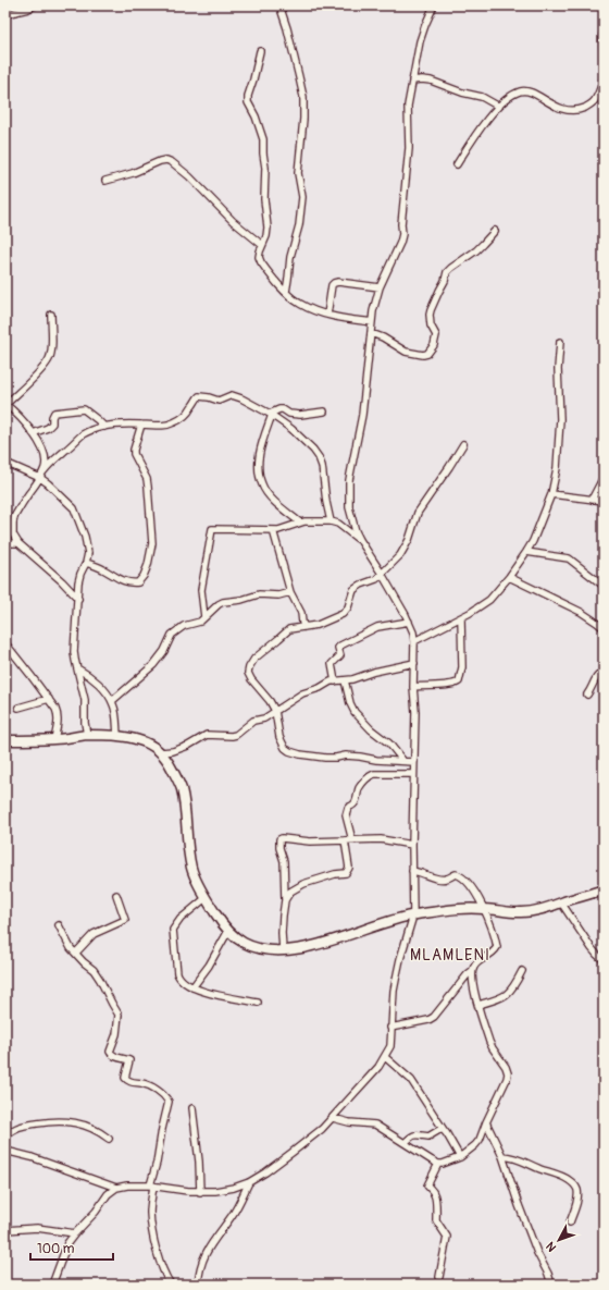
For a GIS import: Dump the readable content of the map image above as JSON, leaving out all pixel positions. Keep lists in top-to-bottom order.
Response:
{
  "districts": ["MLAMLENI"],
  "scale_bar": "100 m",
  "north": "bottom left"
}
